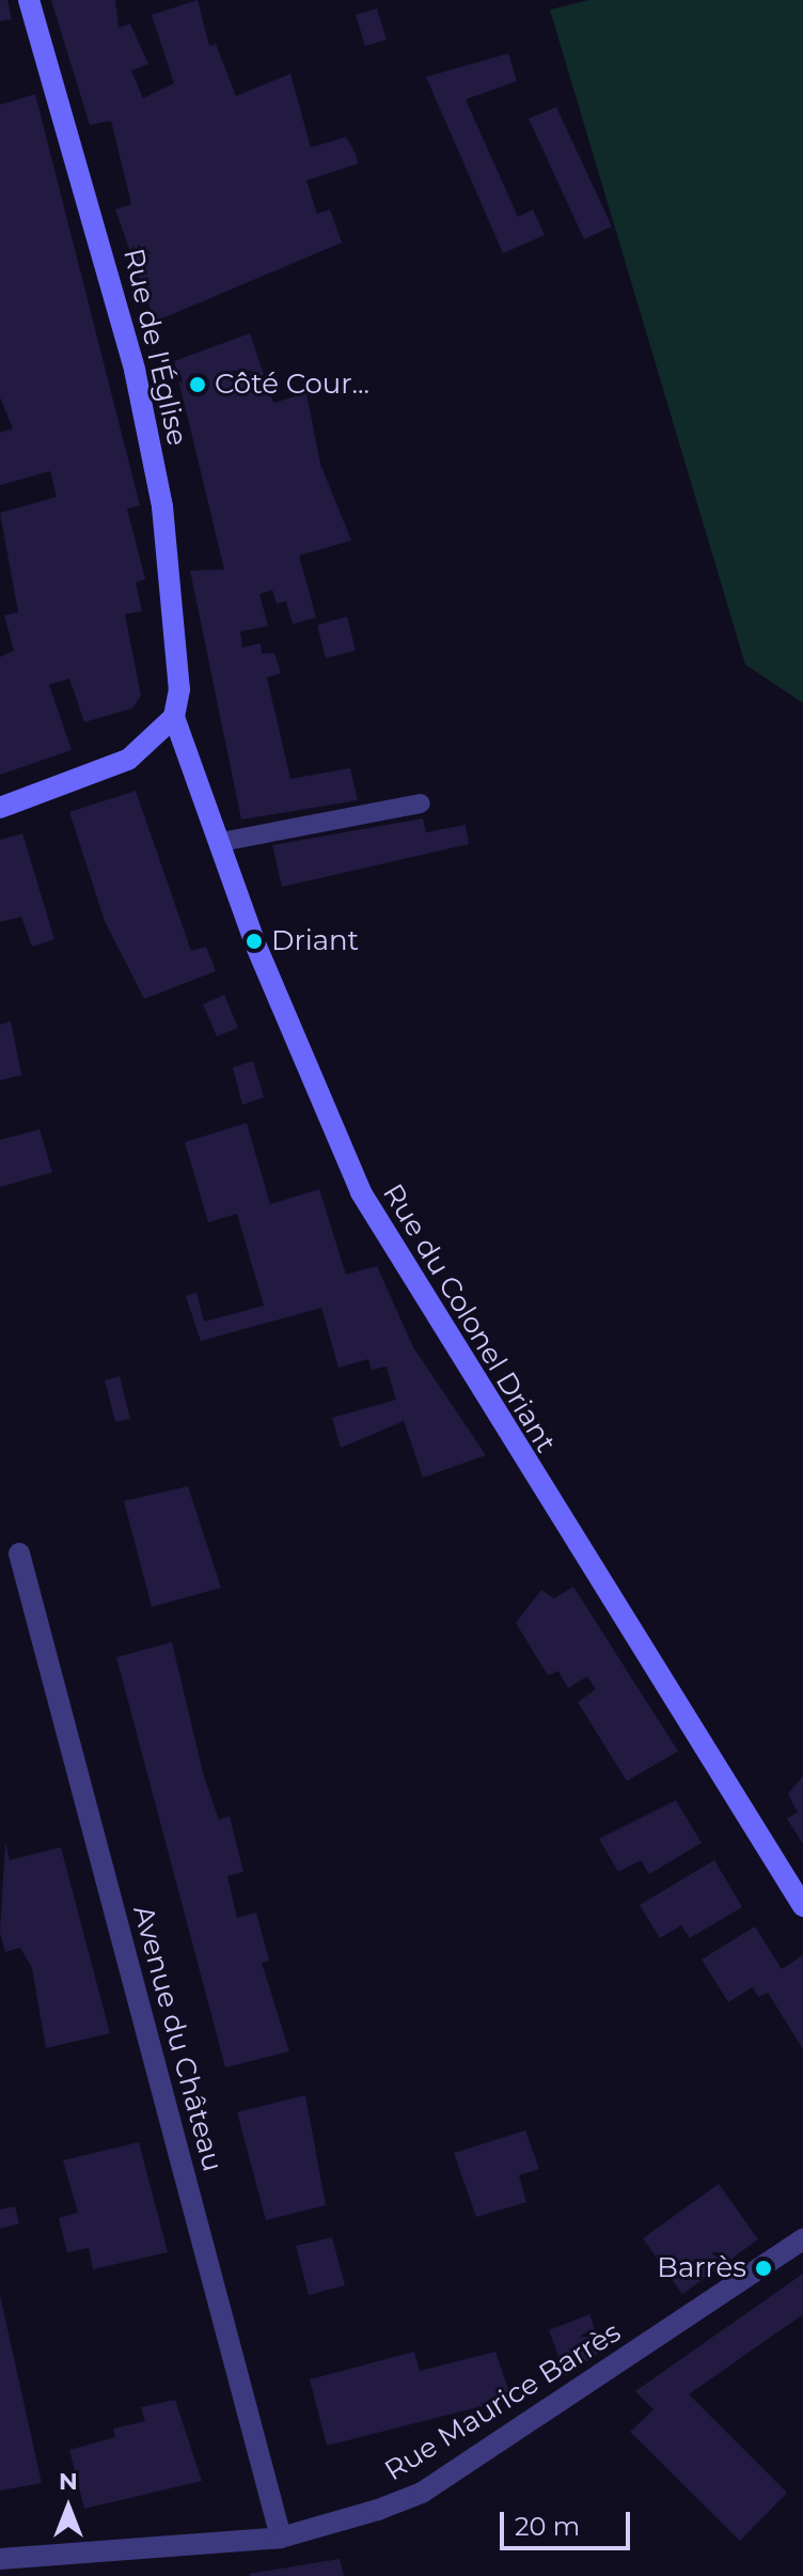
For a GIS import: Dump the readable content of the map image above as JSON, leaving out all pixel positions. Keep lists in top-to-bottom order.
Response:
{
  "streets": {
    "main road": ["Rue de l'Église", "Rue du Colonel Driant"],
    "street": ["Avenue du Château", "Rue Maurice Barrès"]
  },
  "crossings": [
    ["Rue de l'Église", "Rue du Colonel Driant"],
    ["Avenue du Château", "Rue Maurice Barrès"]
  ],
  "places": ["Côté Cour...", "Driant", "Barrès"],
  "scale_bar": "20 m",
  "north": "top"
}
